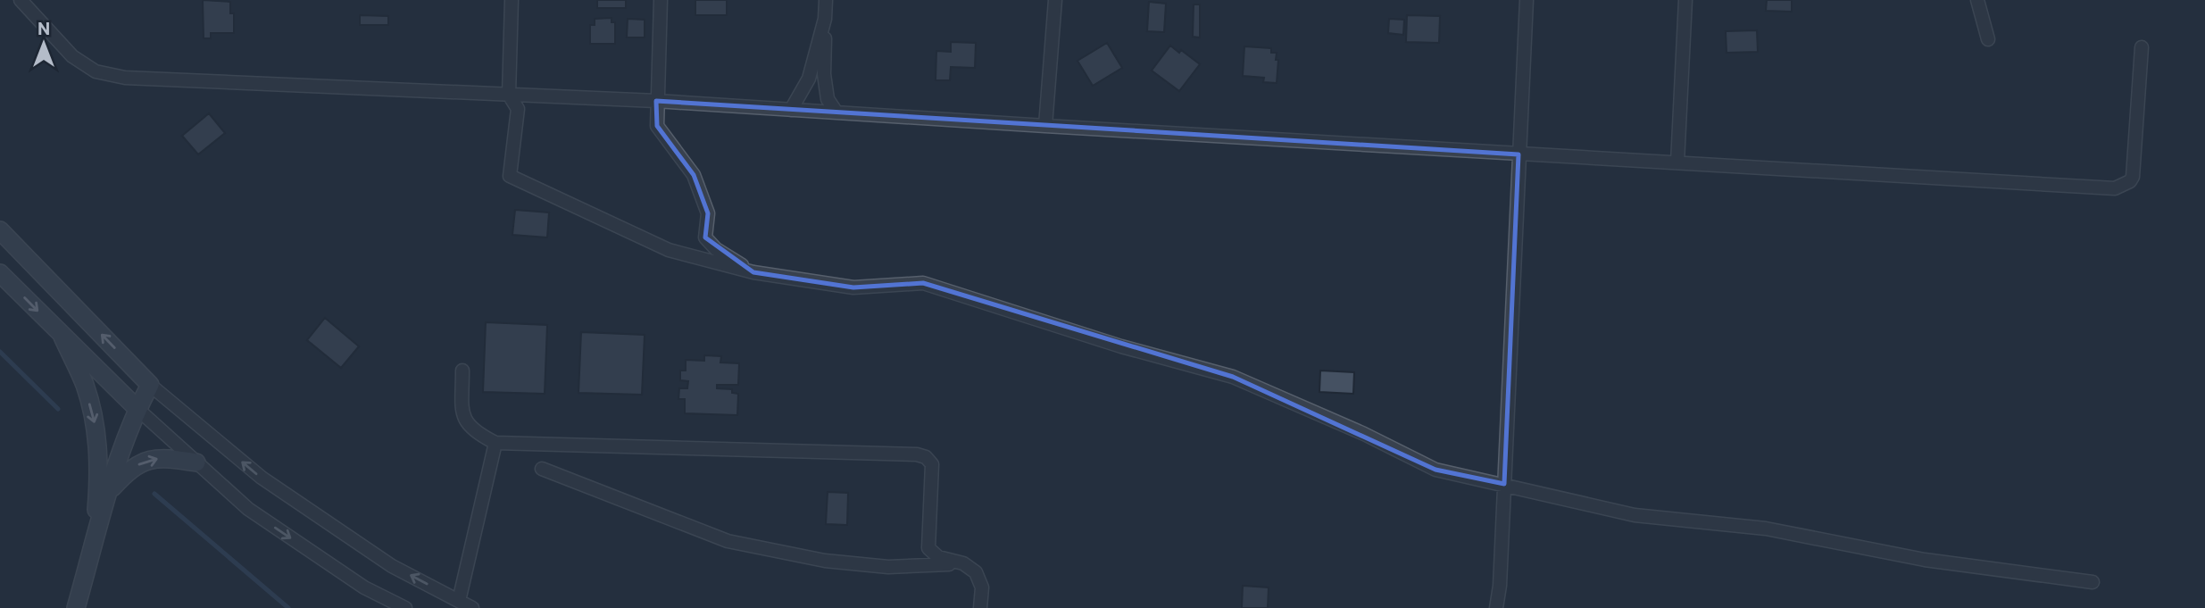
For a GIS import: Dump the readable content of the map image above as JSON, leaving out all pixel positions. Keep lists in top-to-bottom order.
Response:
{
  "north": "top"
}
